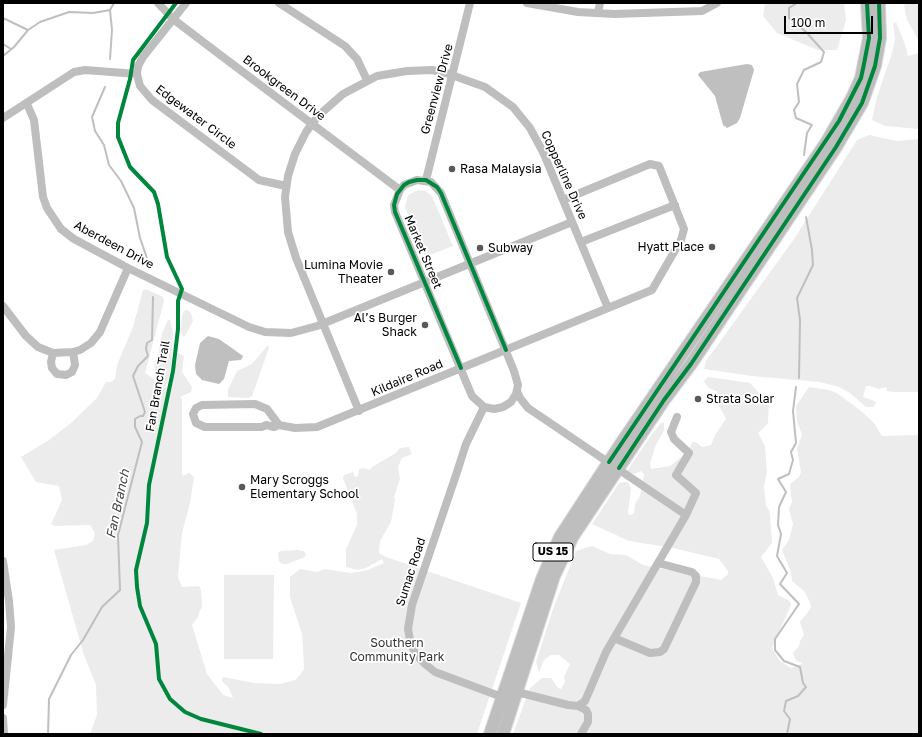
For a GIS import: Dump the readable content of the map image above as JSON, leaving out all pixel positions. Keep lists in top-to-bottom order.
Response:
{
  "streets": {
    "highway": ["US 15"],
    "street": [
      "Brookgreen Drive",
      "Greenview Drive",
      "Edgewater Circle",
      "Copperline Drive",
      "Aberdeen Drive",
      "Market Street",
      "Kildaire Road",
      "Sumac Road"
    ],
    "cycle path": ["Fan Branch Trail"]
  },
  "crossings": [
    ["Brookgreen Drive", "Copperline Drive"],
    ["Brookgreen Drive", "Market Street"],
    ["Greenview Drive", "Copperline Drive"],
    ["Edgewater Circle", "Copperline Drive"],
    ["Copperline Drive", "Aberdeen Drive"],
    ["Copperline Drive", "Kildaire Road"],
    ["Aberdeen Drive", "Market Street"],
    ["Market Street", "Kildaire Road"],
    ["Market Street", "Sumac Road"],
    ["Kildaire Road", "Sumac Road"],
    ["US 15", "Sumac Road"]
  ],
  "water": ["Fan Branch"],
  "parks": ["Southern Community Park"],
  "places": [
    "Rasa Malaysia",
    "Hyatt Place",
    "Subway",
    "Lumina Movie Theater",
    "Al’s Burger Shack",
    "Strata Solar",
    "Mary Scroggs Elementary School"
  ],
  "scale_bar": "100 m"
}
